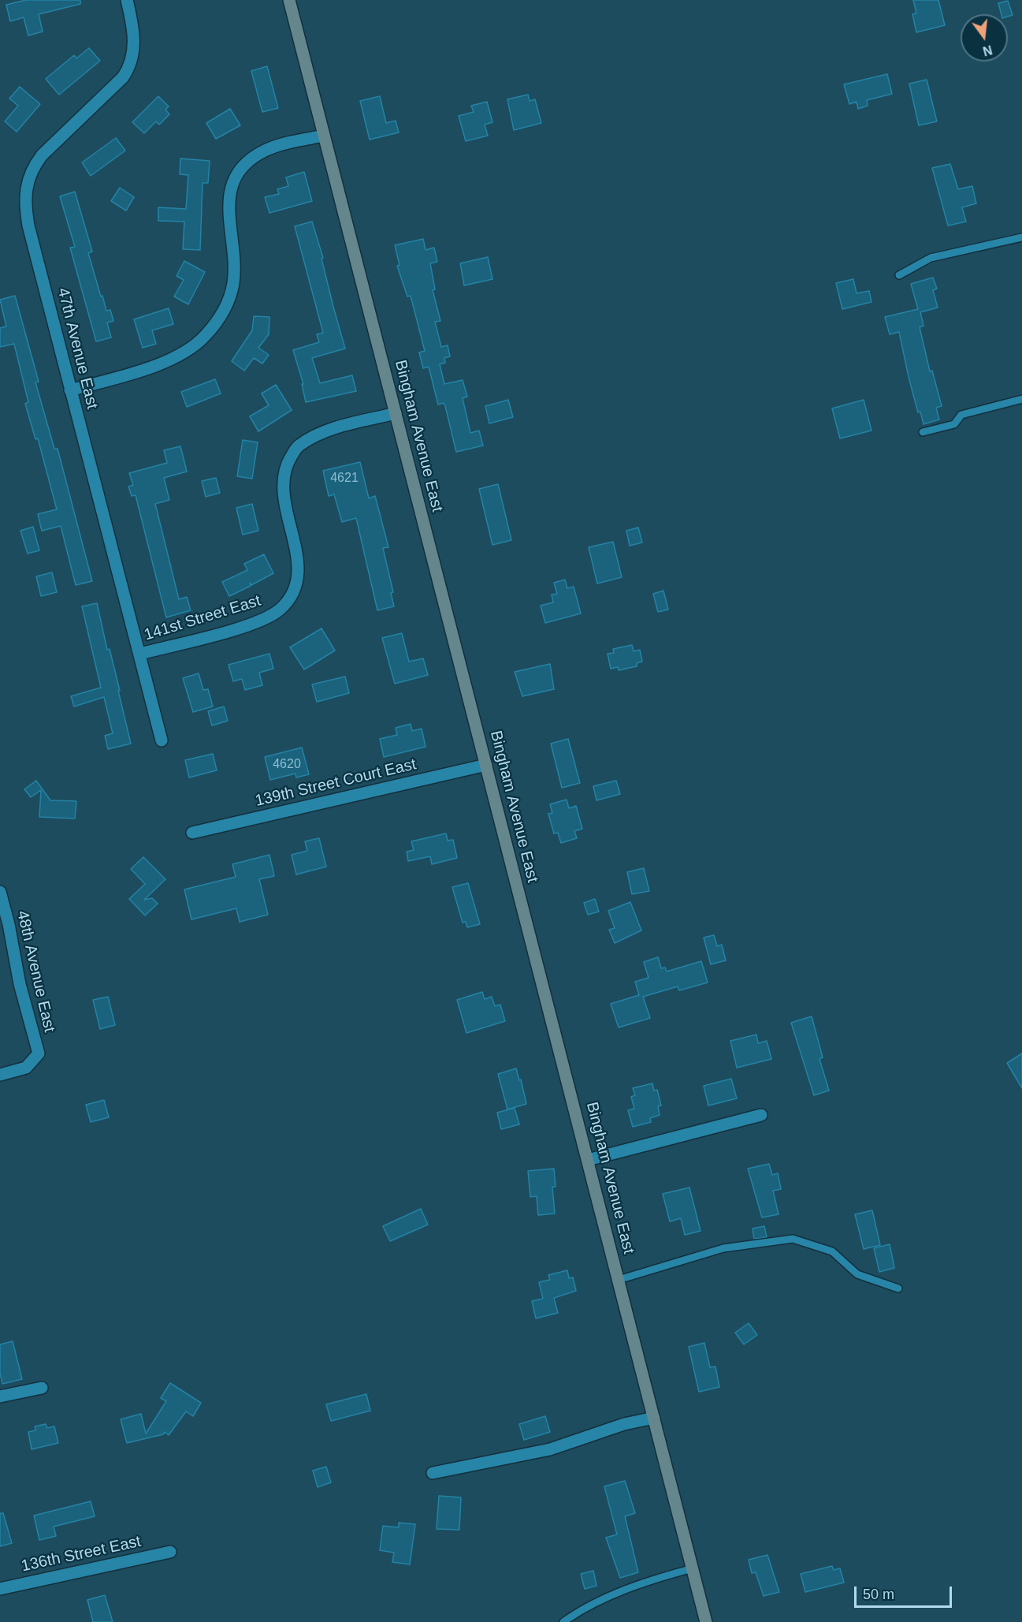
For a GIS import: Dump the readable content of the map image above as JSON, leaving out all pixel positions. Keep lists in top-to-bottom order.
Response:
{
  "streets": {
    "street": [
      "47th Avenue East",
      "Bingham Avenue East",
      "141st Street East",
      "139th Street Court East",
      "48th Avenue East",
      "136th Street East"
    ]
  },
  "crossings": [
    ["47th Avenue East", "141st Street East"],
    ["Bingham Avenue East", "141st Street East"],
    ["Bingham Avenue East", "139th Street Court East"]
  ],
  "house_numbers": ["4621", "4620"],
  "scale_bar": "50 m",
  "north": "bottom"
}
